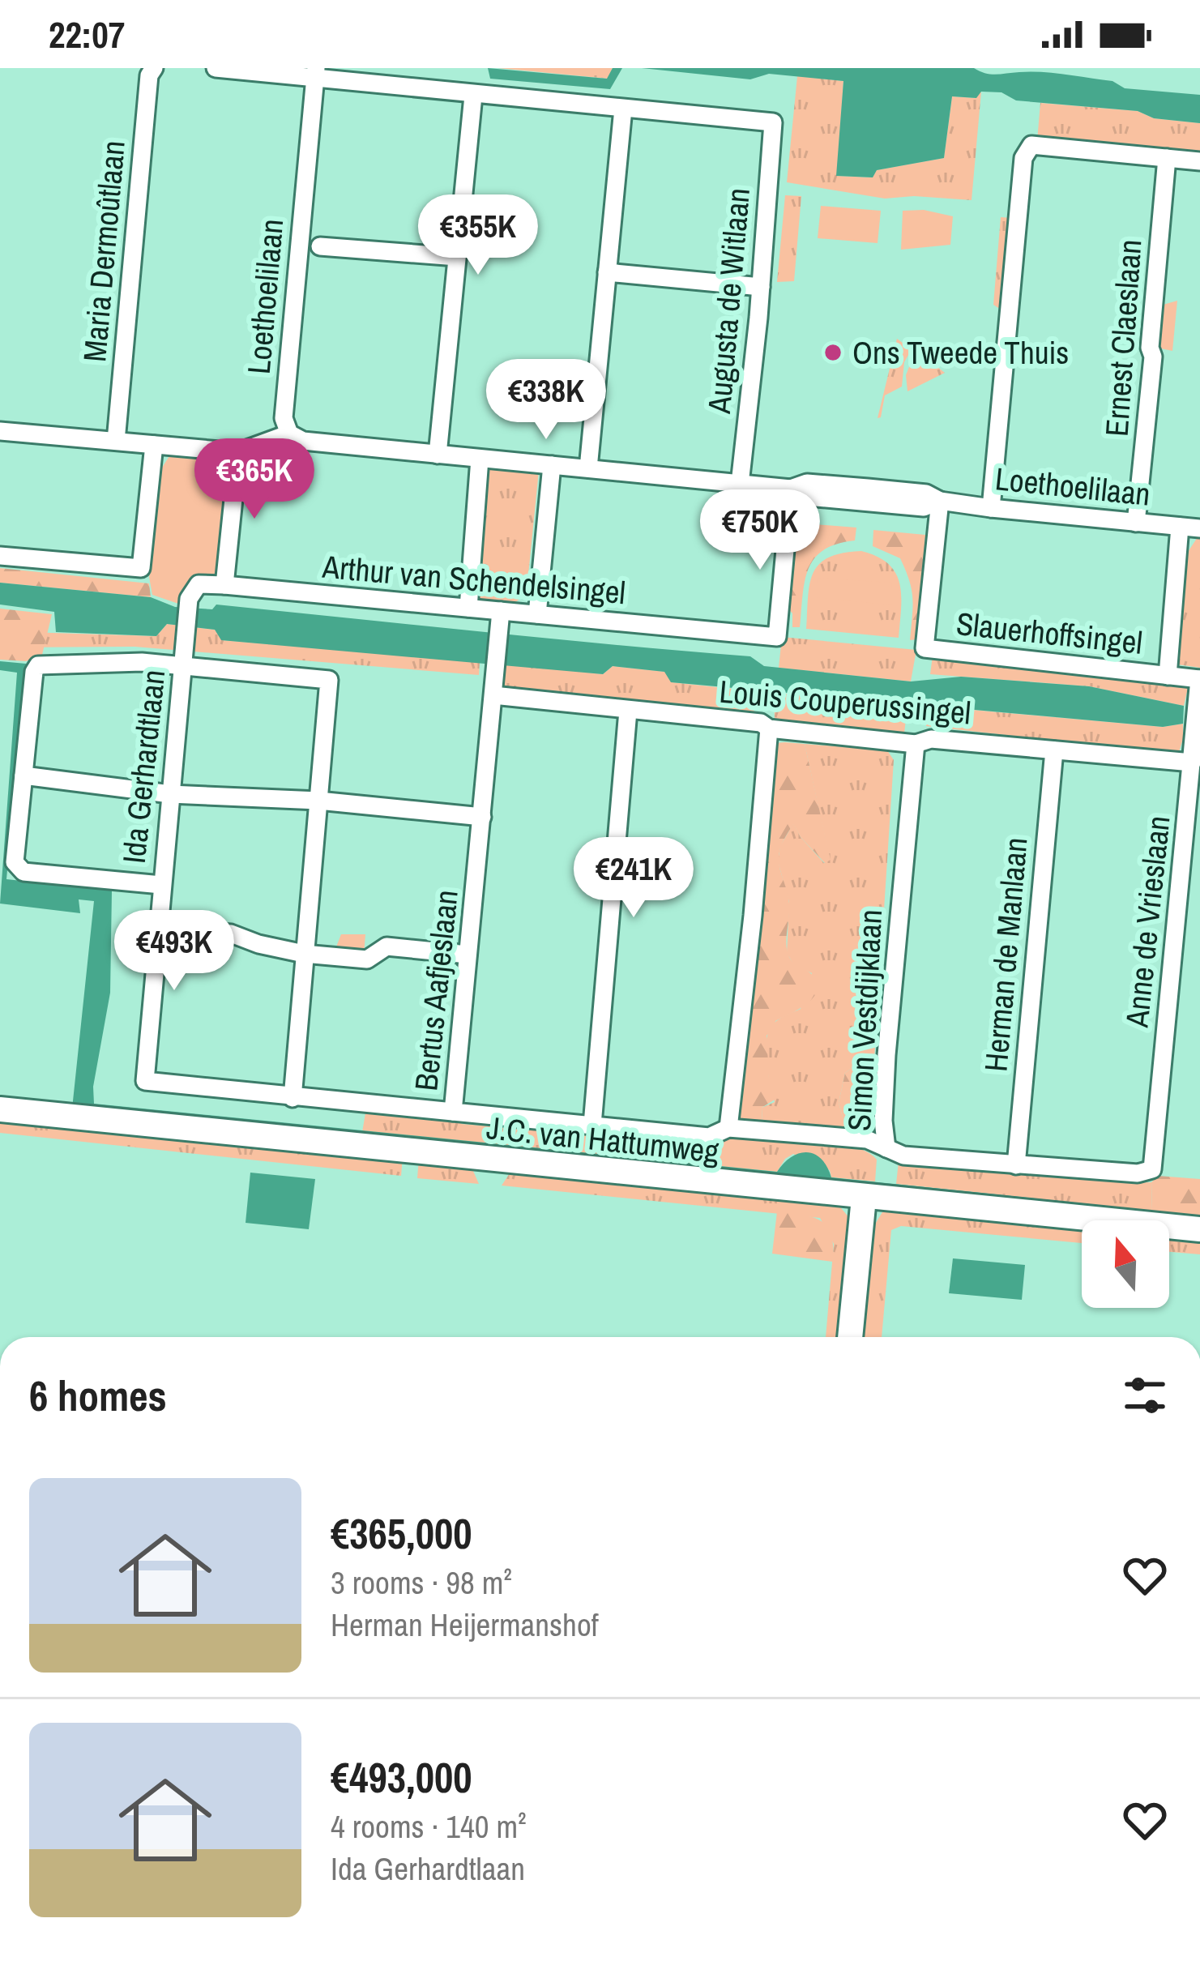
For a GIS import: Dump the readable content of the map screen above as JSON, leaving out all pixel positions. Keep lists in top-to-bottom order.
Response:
{
  "streets": {
    "street": [
      "Maria Dermoûtlaan",
      "Loethoelilaan",
      "Augusta de Witlaan",
      "Ernest Claeslaan",
      "Arthur van Schendelsingel",
      "Slauerhoffsingel",
      "Louis Couperussingel",
      "Ida Gerhardtlaan",
      "Anne de Vrieslaan",
      "Herman de Manlaan",
      "Bertus Aafjeslaan",
      "Simon Vestdijklaan",
      "J.C. van Hattumweg"
    ]
  },
  "crossings": [
    ["Loethoelilaan", "Augusta de Witlaan"],
    ["Loethoelilaan", "Ernest Claeslaan"],
    ["Loethoelilaan", "Arthur van Schendelsingel"],
    ["Loethoelilaan", "Slauerhoffsingel"],
    ["Arthur van Schendelsingel", "Ida Gerhardtlaan"],
    ["Arthur van Schendelsingel", "Bertus Aafjeslaan"],
    ["Slauerhoffsingel", "Anne de Vrieslaan"],
    ["Louis Couperussingel", "Anne de Vrieslaan"],
    ["Louis Couperussingel", "Herman de Manlaan"],
    ["Louis Couperussingel", "Bertus Aafjeslaan"],
    ["Louis Couperussingel", "Simon Vestdijklaan"],
    ["Ida Gerhardtlaan", "Bertus Aafjeslaan"],
    ["Anne de Vrieslaan", "Simon Vestdijklaan"],
    ["Herman de Manlaan", "Simon Vestdijklaan"],
    ["Bertus Aafjeslaan", "Simon Vestdijklaan"]
  ],
  "places": ["Ons Tweede Thuis"],
  "north": "top",
  "page": {
    "status": "22:07",
    "price": [
      "€355K",
      "€338K",
      "€365K",
      "€750K",
      "€241K",
      "€493K"
    ],
    "heading": "6 homes",
    "list": [
      {
        "name": "€365,000",
        "note": "3 rooms · 98 m² · Herman Heijermanshof"
      },
      {
        "name": "€493,000",
        "note": "4 rooms · 140 m² · Ida Gerhardtlaan"
      }
    ]
  }
}
